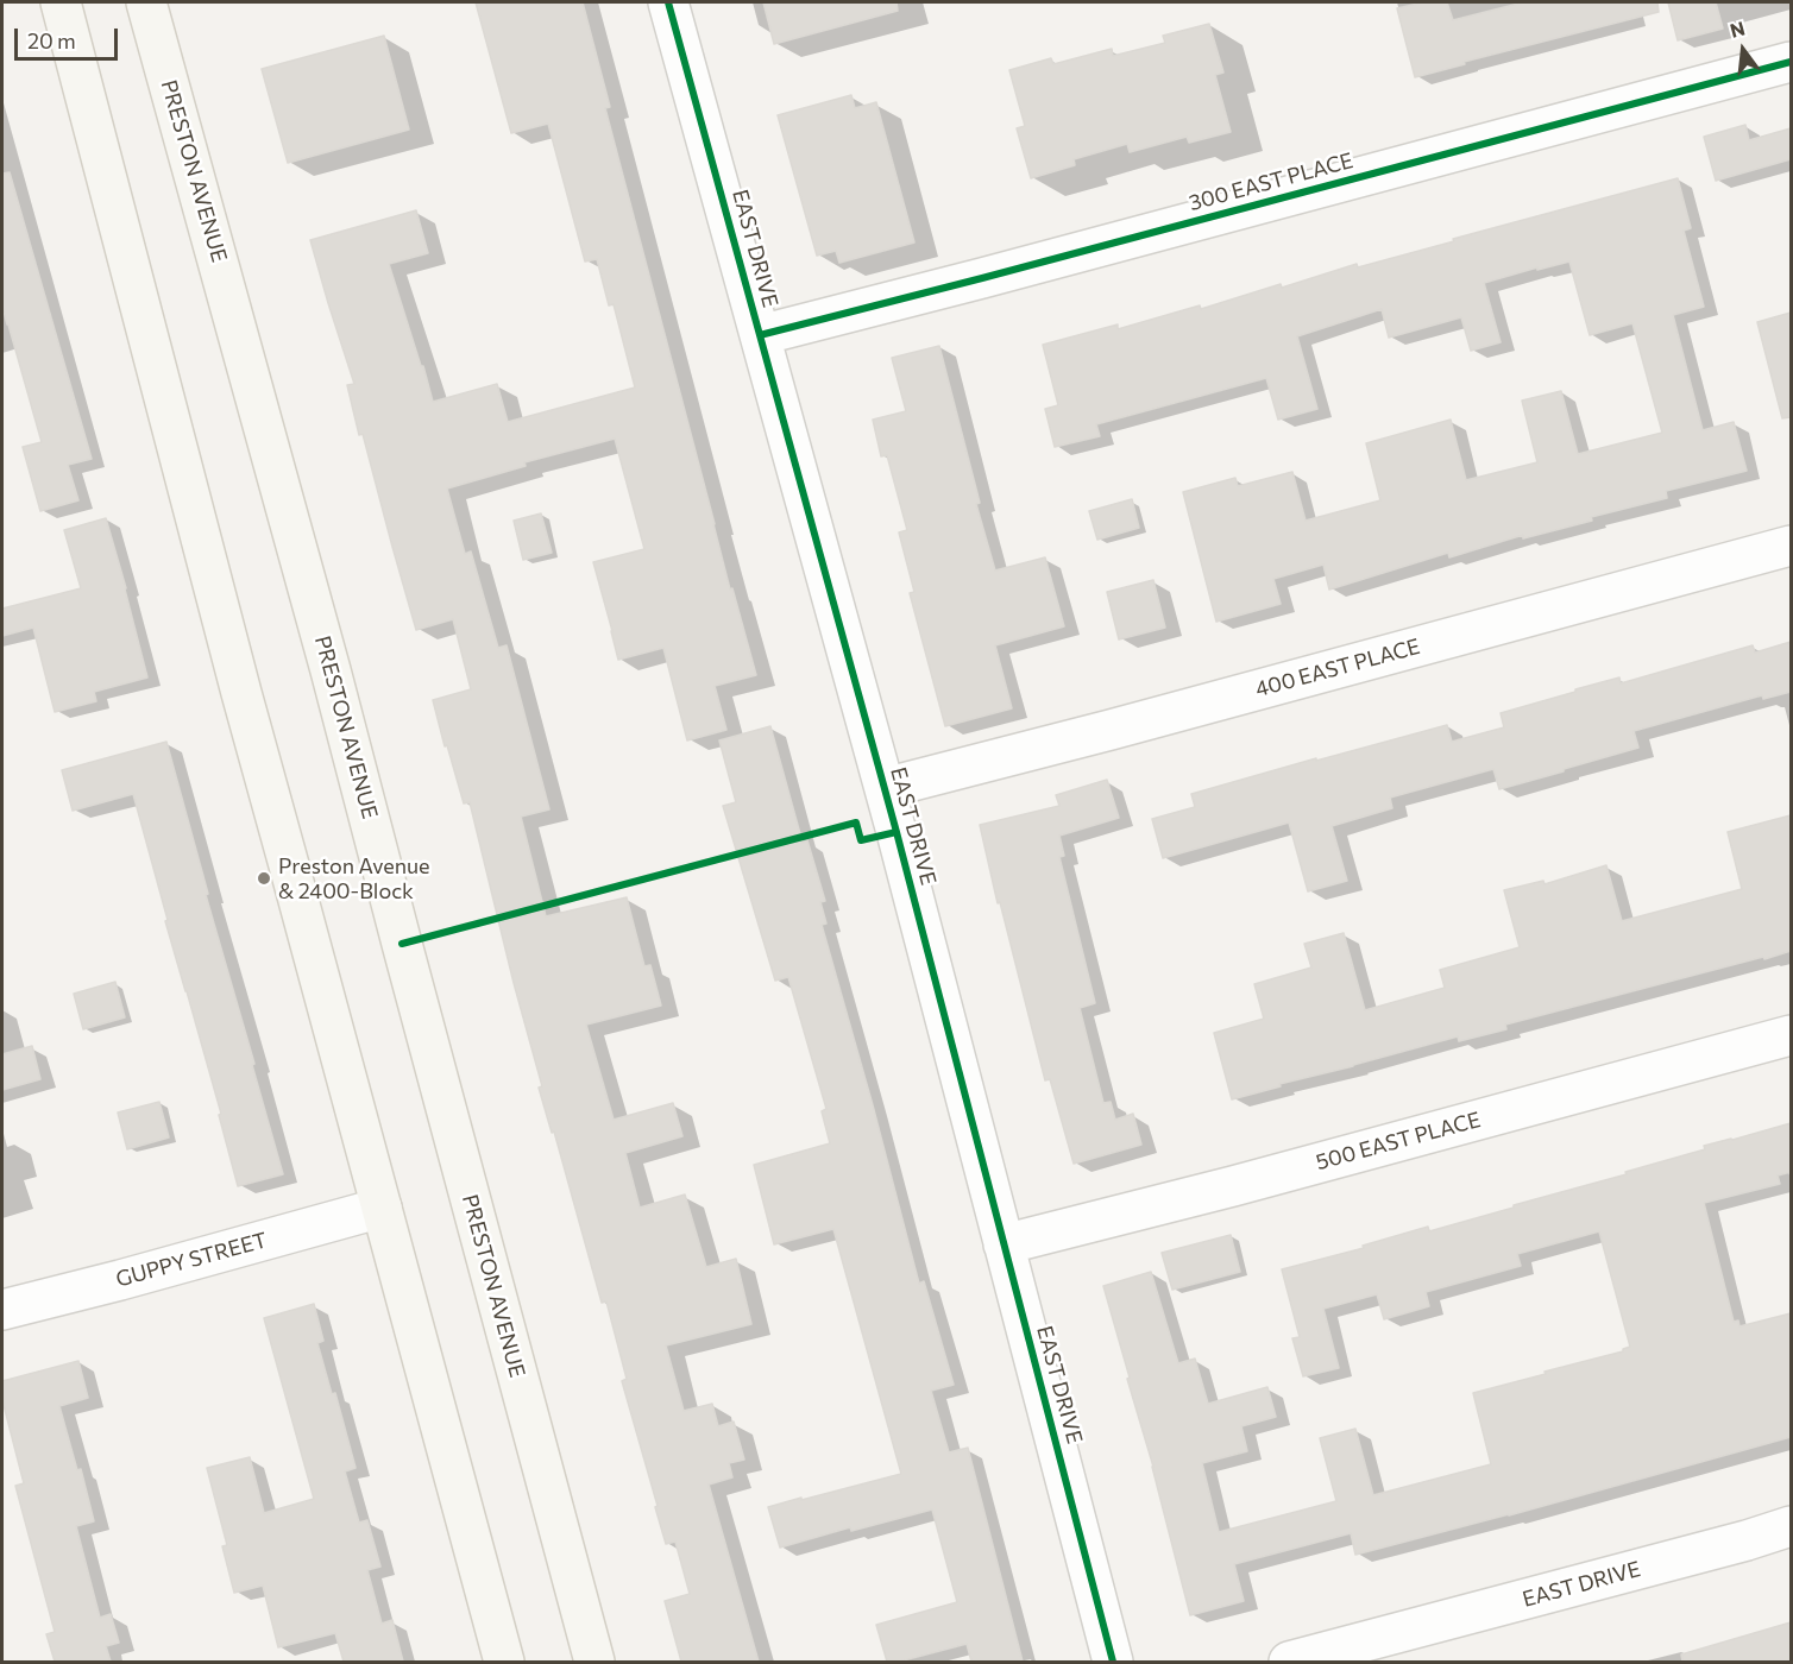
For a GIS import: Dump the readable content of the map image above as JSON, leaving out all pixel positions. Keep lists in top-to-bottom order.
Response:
{
  "streets": {
    "main road": ["PRESTON AVENUE"],
    "street": [
      "300 EAST PLACE",
      "EAST DRIVE",
      "400 EAST PLACE",
      "500 EAST PLACE",
      "GUPPY STREET"
    ]
  },
  "crossings": [
    ["300 EAST PLACE", "EAST DRIVE"],
    ["EAST DRIVE", "400 EAST PLACE"],
    ["EAST DRIVE", "500 EAST PLACE"]
  ],
  "places": ["Preston Avenue & 2400-Block"],
  "scale_bar": "20 m",
  "north": "top"
}
